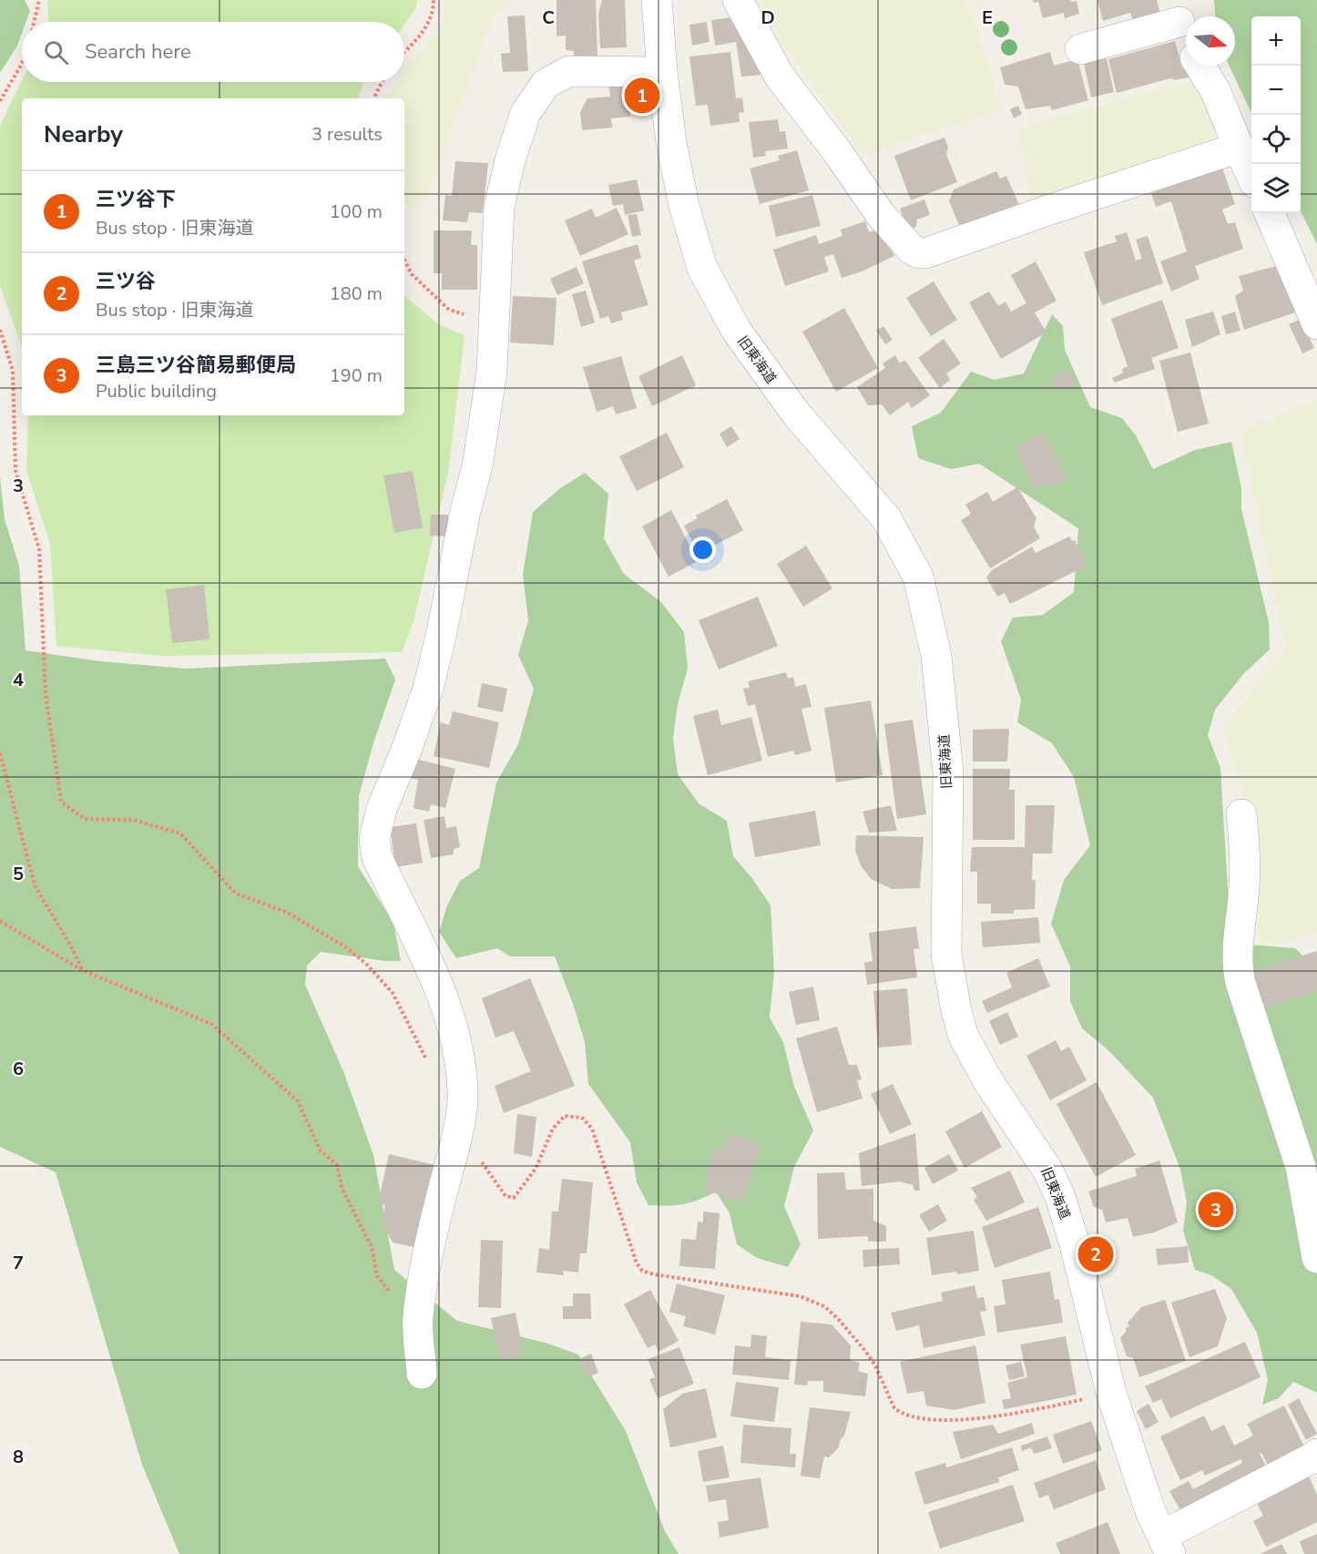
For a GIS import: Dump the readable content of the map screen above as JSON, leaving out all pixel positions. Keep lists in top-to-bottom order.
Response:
{
  "streets": {
    "street": ["旧東海道"]
  },
  "north": "right",
  "page": {
    "map_buttons": ["+", "−"],
    "search": "Search here",
    "pins": ["1", "3", "2"],
    "heading": ["Nearby", "3 results"],
    "list": [
      {
        "mark": "1",
        "name": "三ツ谷下",
        "note": "Bus stop · 旧東海道",
        "value": "100 m"
      },
      {
        "mark": "2",
        "name": "三ツ谷",
        "note": "Bus stop · 旧東海道",
        "value": "180 m"
      },
      {
        "mark": "3",
        "name": "三島三ツ谷簡易郵便局",
        "note": "Public building",
        "value": "190 m"
      }
    ]
  },
  "grid": {
    "columns": ["C", "D", "E"],
    "rows": [
      "3",
      "4",
      "5",
      "6",
      "7",
      "8"
    ]
  }
}
